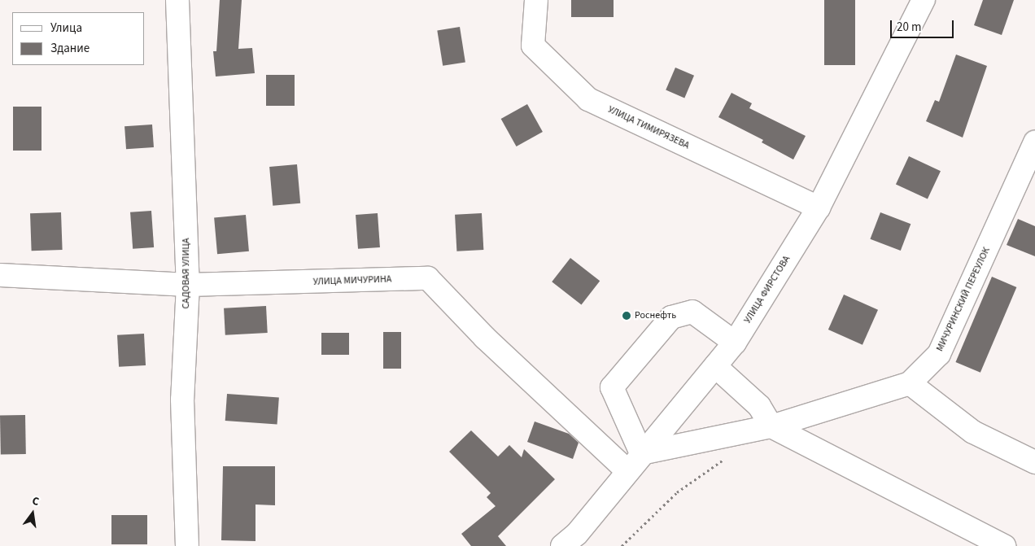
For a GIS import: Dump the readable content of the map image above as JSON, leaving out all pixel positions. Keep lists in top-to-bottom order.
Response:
{
  "streets": {
    "street": [
      "УЛИЦА ТИМИРЯЗЕВА",
      "САДОВАЯ УЛИЦА",
      "УЛИЦА МИЧУРИНА",
      "УЛИЦА ФИРСТОВА",
      "МИЧУРИНСКИЙ ПЕРЕУЛОК"
    ]
  },
  "crossings": [
    ["УЛИЦА ТИМИРЯЗЕВА", "УЛИЦА ФИРСТОВА"],
    ["САДОВАЯ УЛИЦА", "УЛИЦА МИЧУРИНА"],
    ["УЛИЦА МИЧУРИНА", "УЛИЦА ФИРСТОВА"],
    ["УЛИЦА ФИРСТОВА", "МИЧУРИНСКИЙ ПЕРЕУЛОК"]
  ],
  "places": ["Роснефть"],
  "legend": ["Улица", "Здание"],
  "scale_bar": "20 m",
  "north": "top"
}
